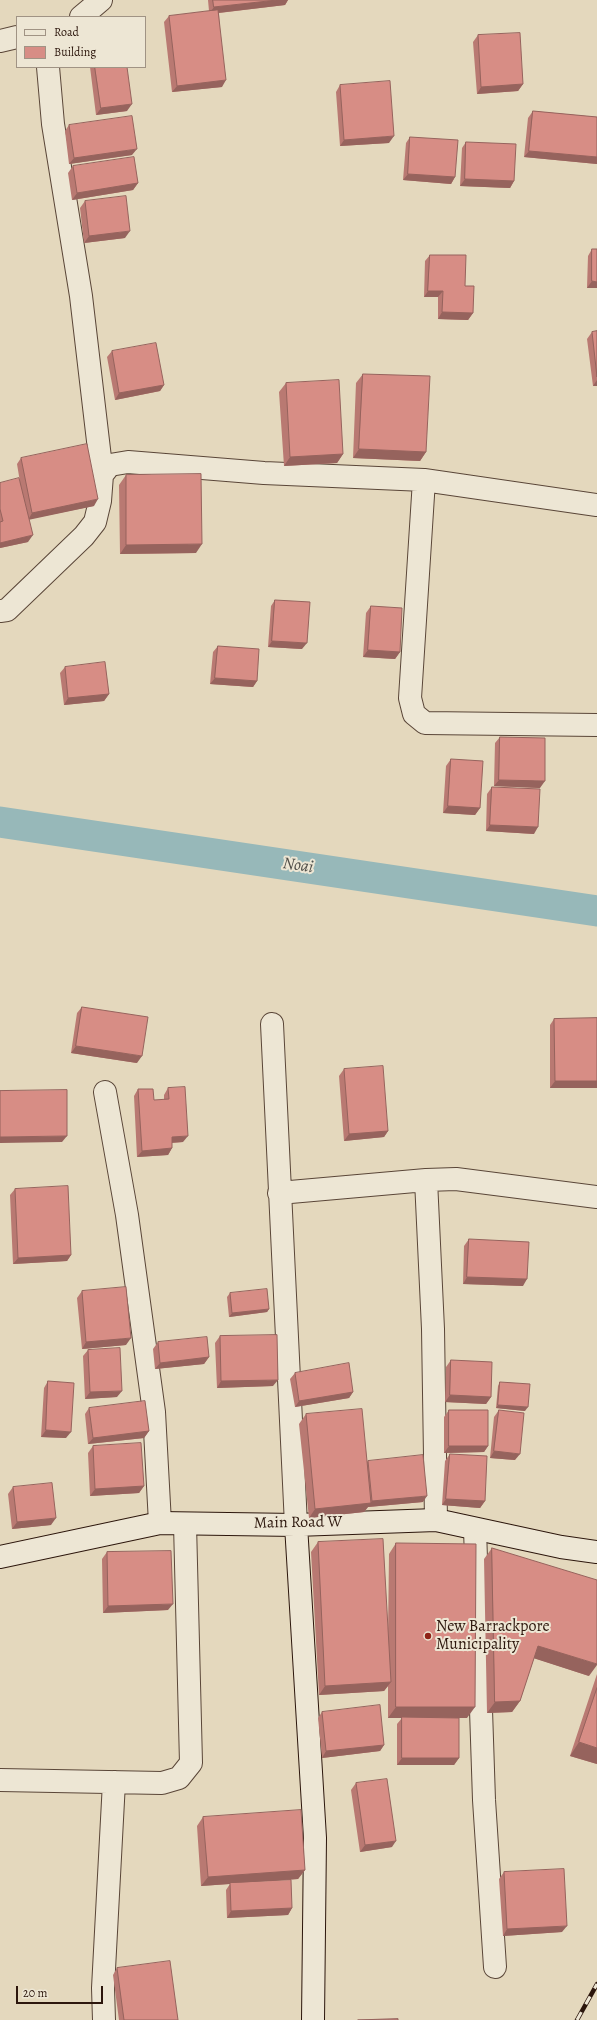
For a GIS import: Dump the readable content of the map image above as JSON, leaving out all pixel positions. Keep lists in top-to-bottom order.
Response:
{
  "streets": {
    "street": ["Main Road W"]
  },
  "water": ["Noai"],
  "places": ["New Barrackpore Municipality"],
  "legend": ["Road", "Building"],
  "scale_bar": "20 m"
}
